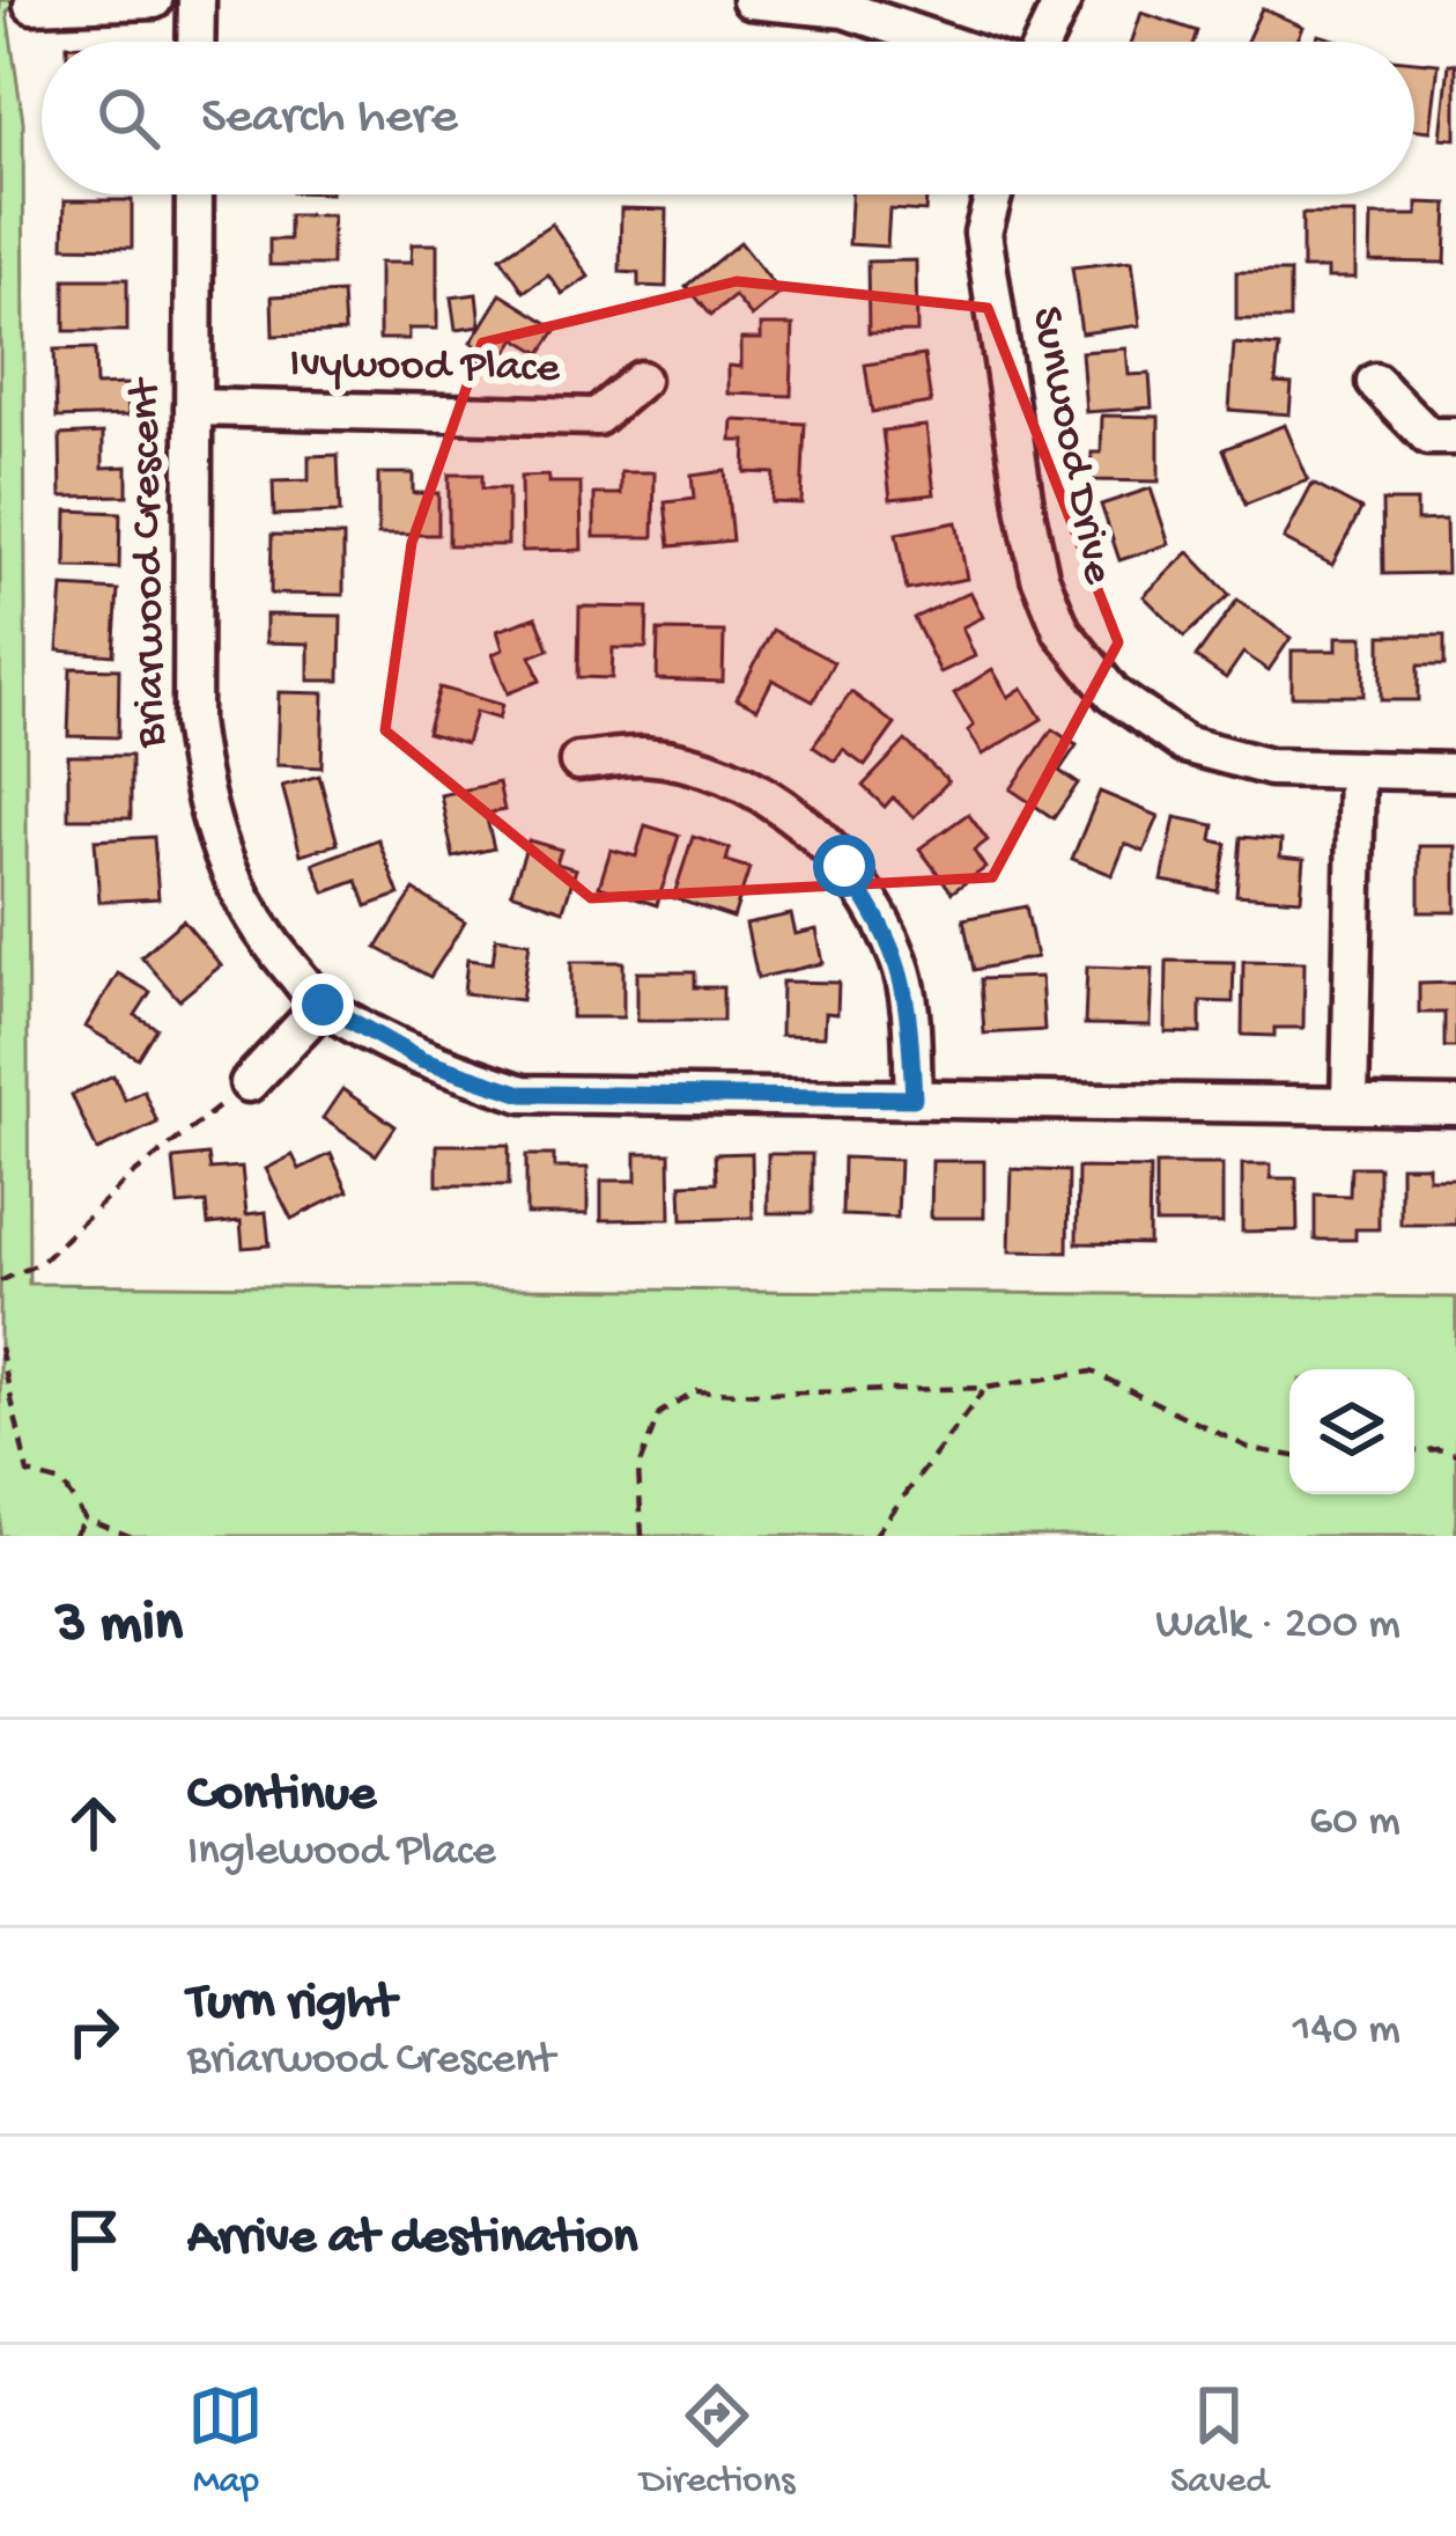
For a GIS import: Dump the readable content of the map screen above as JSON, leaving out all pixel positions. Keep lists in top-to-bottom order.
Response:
{
  "streets": {
    "street": ["Ivywood Place", "Sunwood Drive", "Briarwood Crescent"]
  },
  "crossings": [
    ["Ivywood Place", "Briarwood Crescent"]
  ],
  "page": {
    "search": "Search here",
    "heading": ["3 min", "Walk · 200 m"],
    "list": [
      ["Continue", "Inglewood Place", "60 m"],
      ["Turn right", "Briarwood Crescent", "140 m"],
      "Arrive at destination"
    ],
    "nav": ["Map", "Directions", "Saved"]
  }
}
